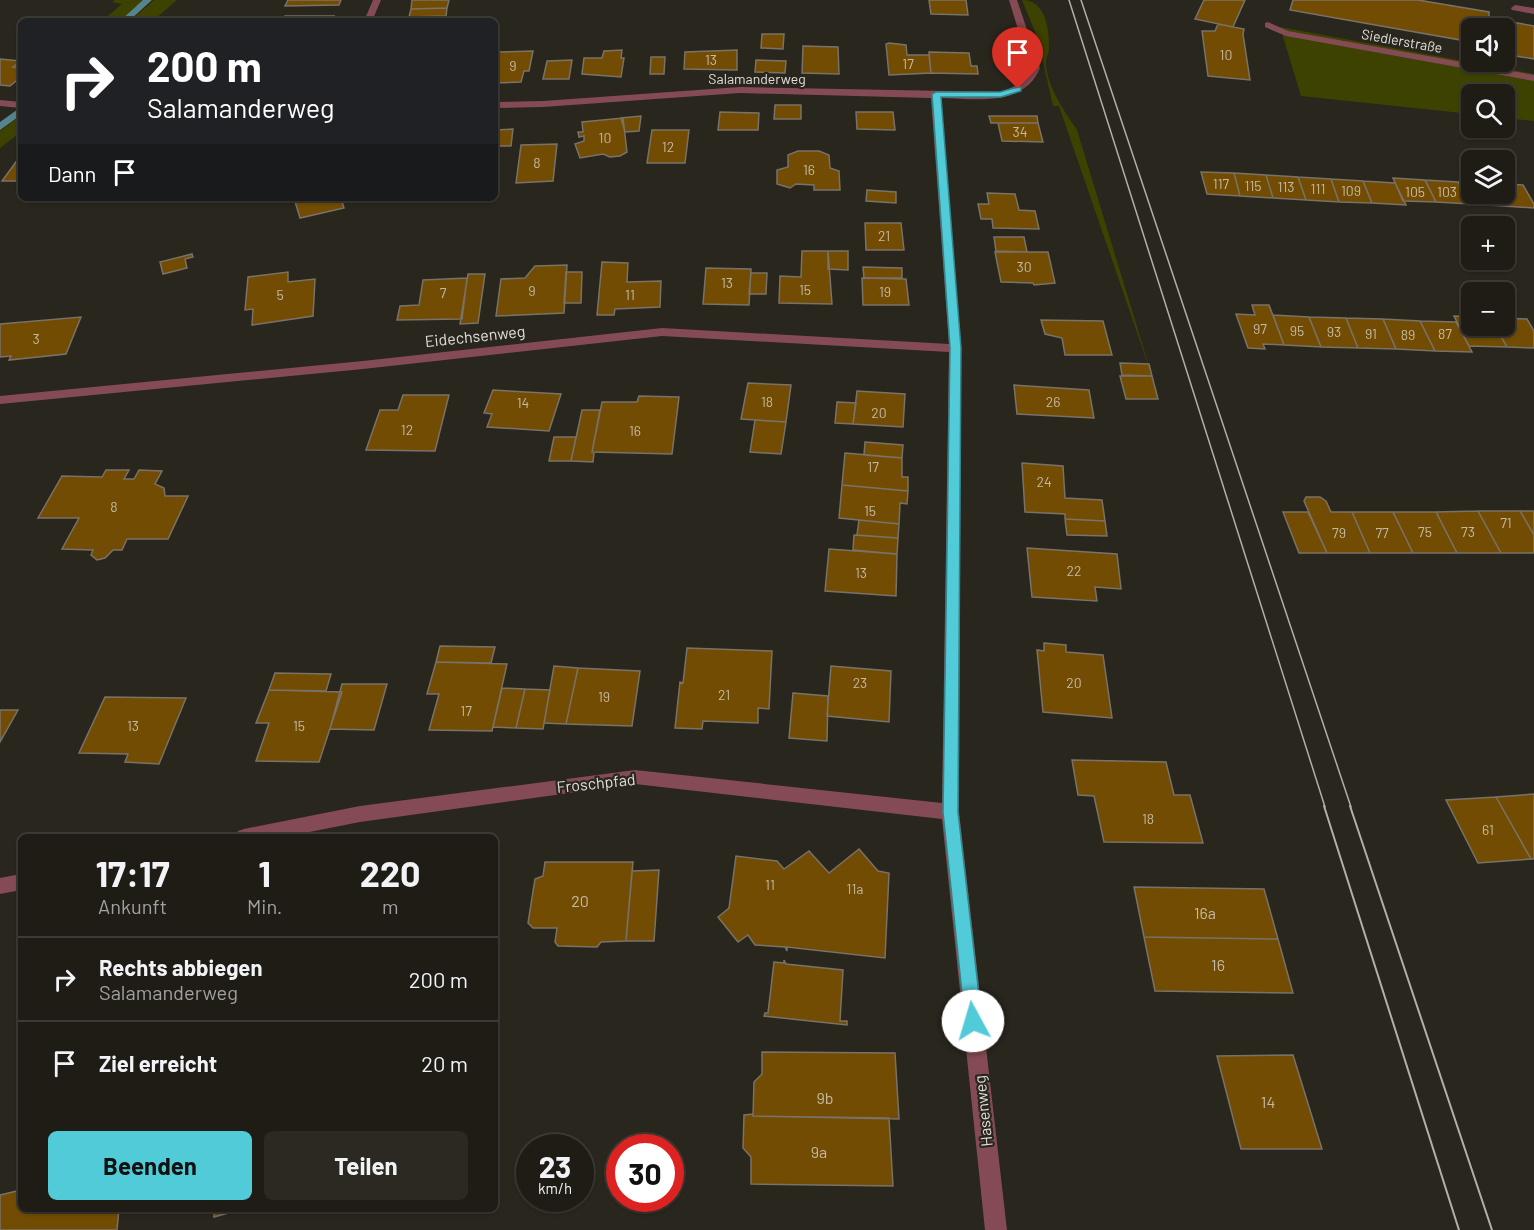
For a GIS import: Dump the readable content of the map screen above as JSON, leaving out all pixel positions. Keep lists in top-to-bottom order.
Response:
{
  "streets": {
    "street": [
      "Siedlerstraße",
      "Salamanderweg",
      "Eidechsenweg",
      "Froschpfad",
      "Hasenweg"
    ]
  },
  "crossings": [
    ["Salamanderweg", "Hasenweg"],
    ["Eidechsenweg", "Hasenweg"],
    ["Froschpfad", "Hasenweg"]
  ],
  "house_numbers": [
    "10",
    "13",
    "17",
    "9",
    "34",
    "10",
    "12",
    "8",
    "16",
    "117",
    "115",
    "113",
    "111",
    "109",
    "105",
    "103",
    "21",
    "30",
    "13",
    "15",
    "9",
    "19",
    "7",
    "5",
    "11",
    "97",
    "95",
    "93",
    "91",
    "87",
    "89",
    "3",
    "18",
    "26",
    "14",
    "20",
    "12",
    "16",
    "17",
    "24",
    "8",
    "15",
    "71",
    "75",
    "73",
    "79",
    "77",
    "22",
    "13",
    "23",
    "20",
    "21",
    "19",
    "17",
    "13",
    "15",
    "18",
    "61",
    "11",
    "11a",
    "20",
    "16a",
    "16",
    "9b",
    "14",
    "9a"
  ],
  "page": {
    "map_buttons": ["+", "−"],
    "turn": ["200 m", "Salamanderweg"],
    "then": "Dann",
    "eta": [
      "17:17",
      "Ankunft",
      "1",
      "Min.",
      "220",
      "m"
    ],
    "list": [
      {
        "name": "Rechts abbiegen",
        "note": "Salamanderweg",
        "value": "200 m"
      },
      {
        "name": "Ziel erreicht",
        "value": "20 m"
      }
    ],
    "buttons": ["Beenden", "Teilen"],
    "speed": "23 km/h",
    "limit": "30"
  }
}
